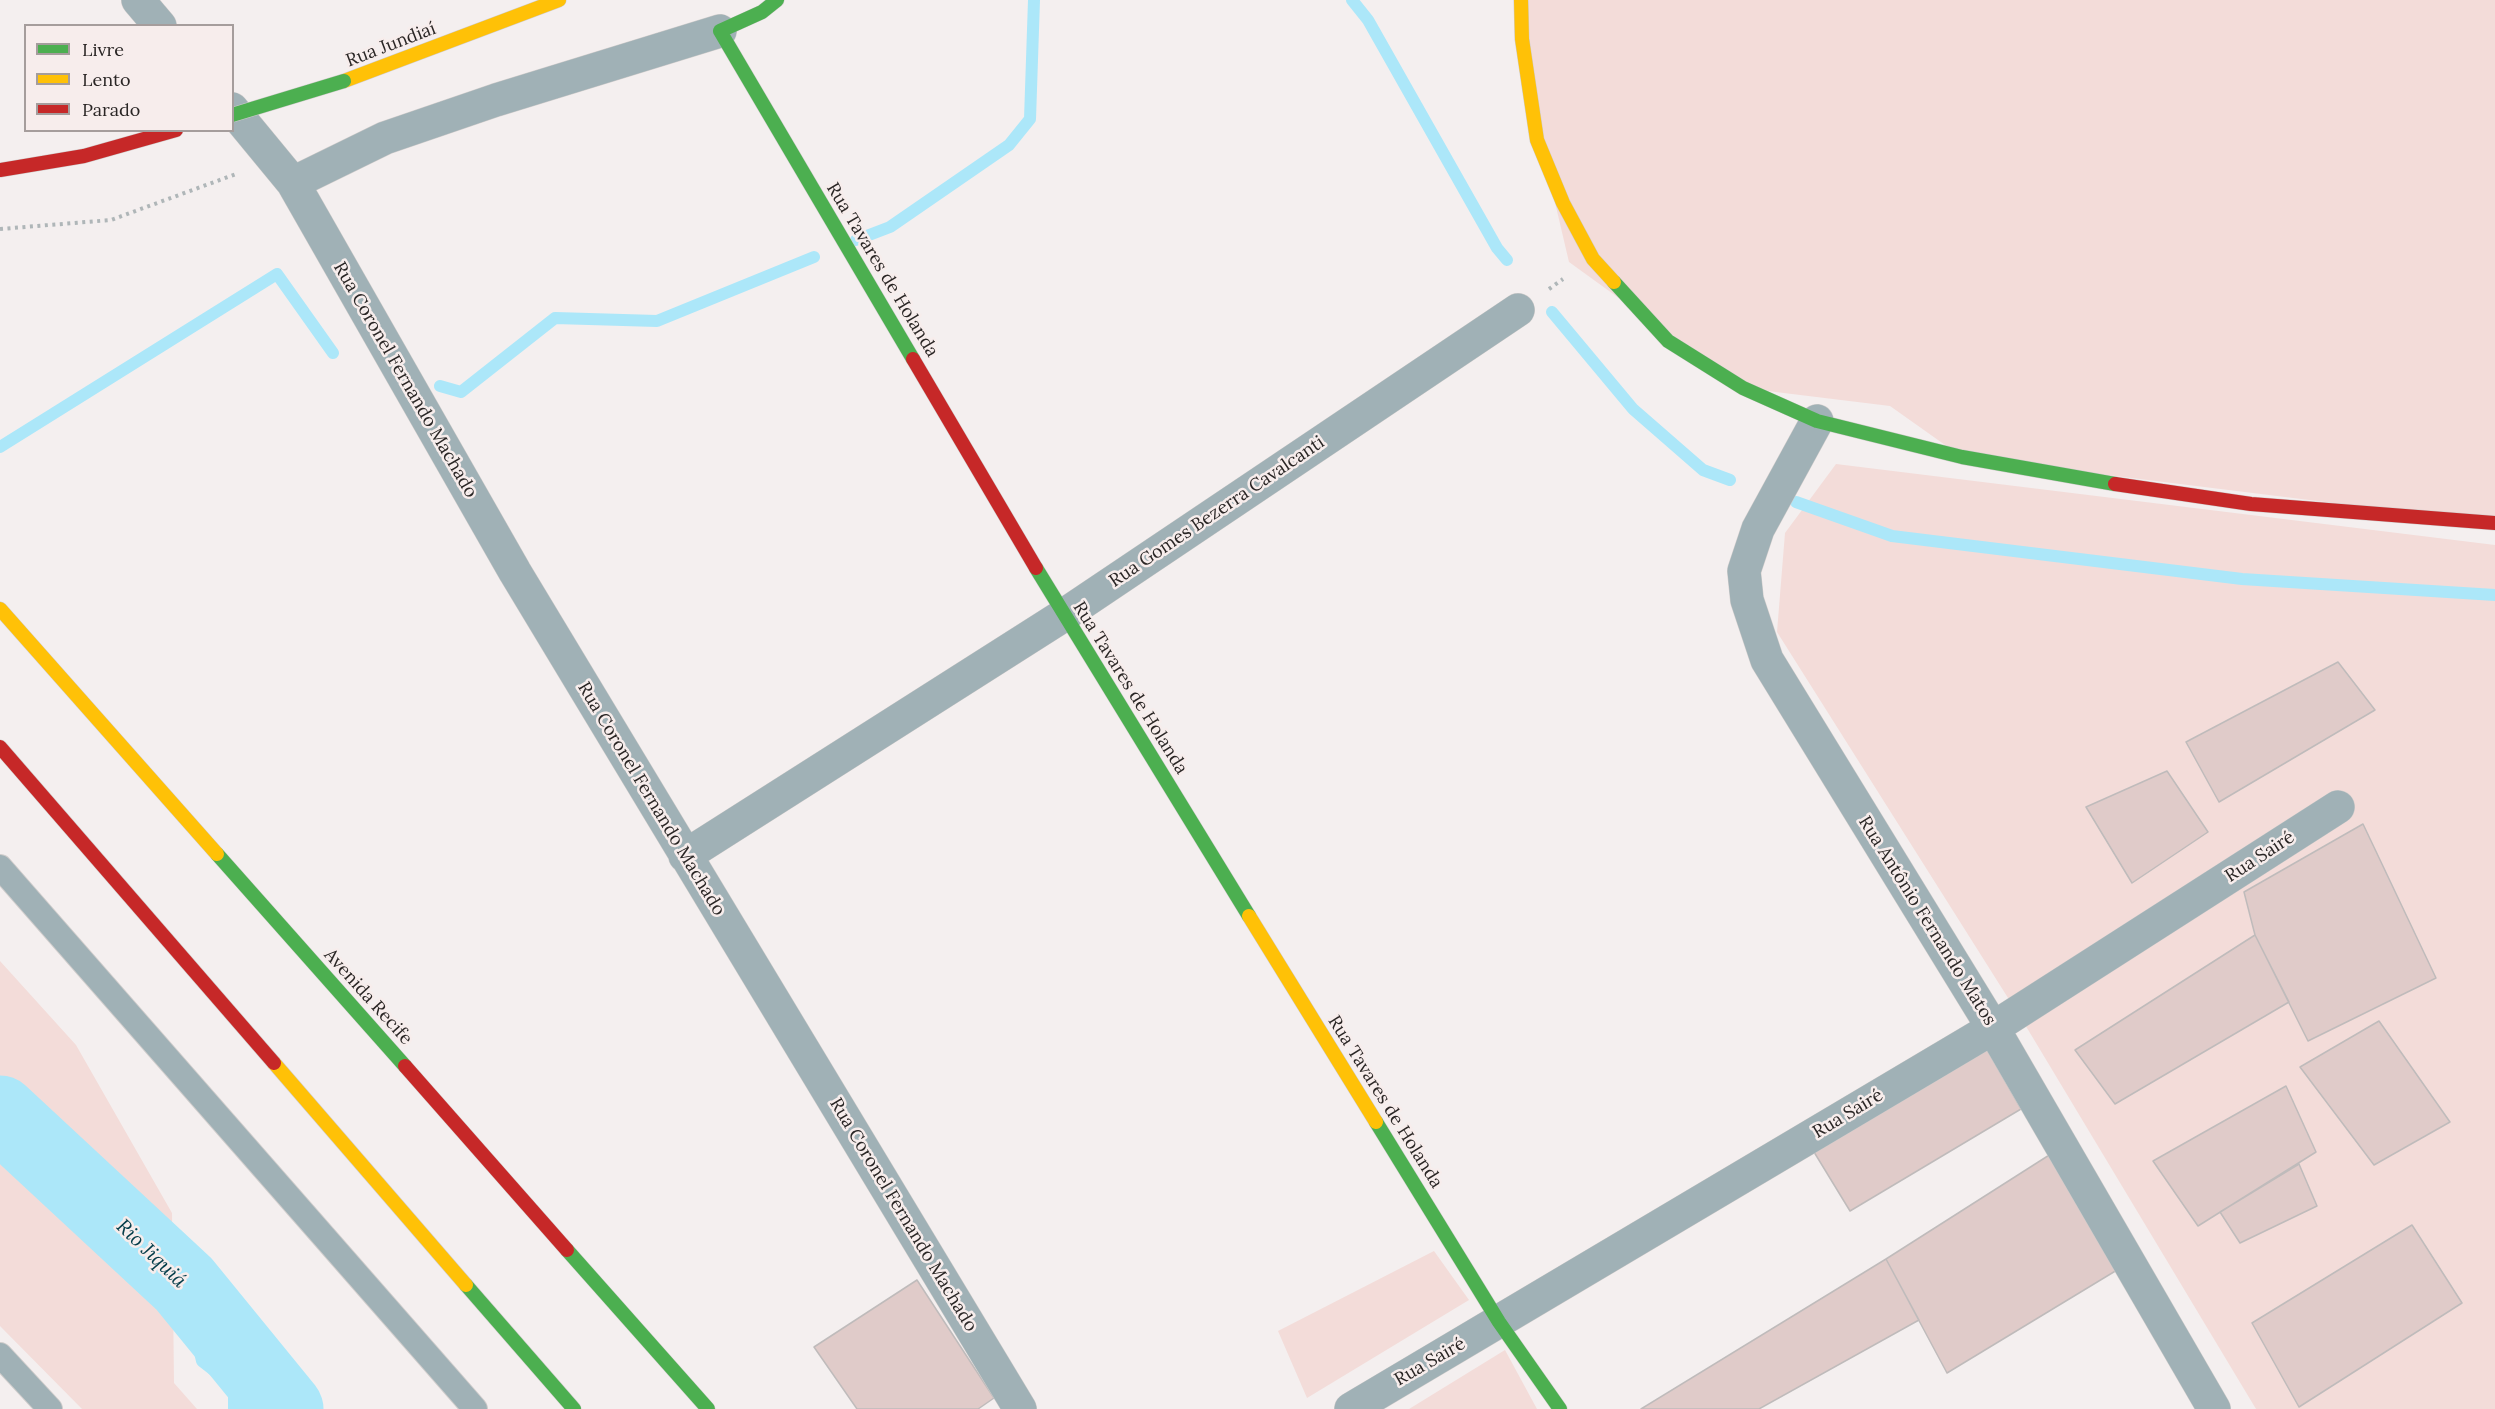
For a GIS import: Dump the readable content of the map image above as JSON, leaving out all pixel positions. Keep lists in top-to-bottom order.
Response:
{
  "streets": {
    "main road": ["Rua Jundiaí", "Rua Tavares de Holanda", "Avenida Recife"],
    "street": [
      "Rua Coronel Fernando Machado",
      "Rua Gomes Bezerra Cavalcanti",
      "Rua Sairé",
      "Rua Antônio Fernando Matos"
    ]
  },
  "crossings": [
    ["Rua Tavares de Holanda", "Rua Gomes Bezerra Cavalcanti"],
    ["Rua Tavares de Holanda", "Rua Sairé"],
    ["Rua Coronel Fernando Machado", "Rua Gomes Bezerra Cavalcanti"],
    ["Rua Sairé", "Rua Antônio Fernando Matos"]
  ],
  "water": ["Rio Jiquiá"],
  "legend": ["Livre", "Lento", "Parado"]
}
